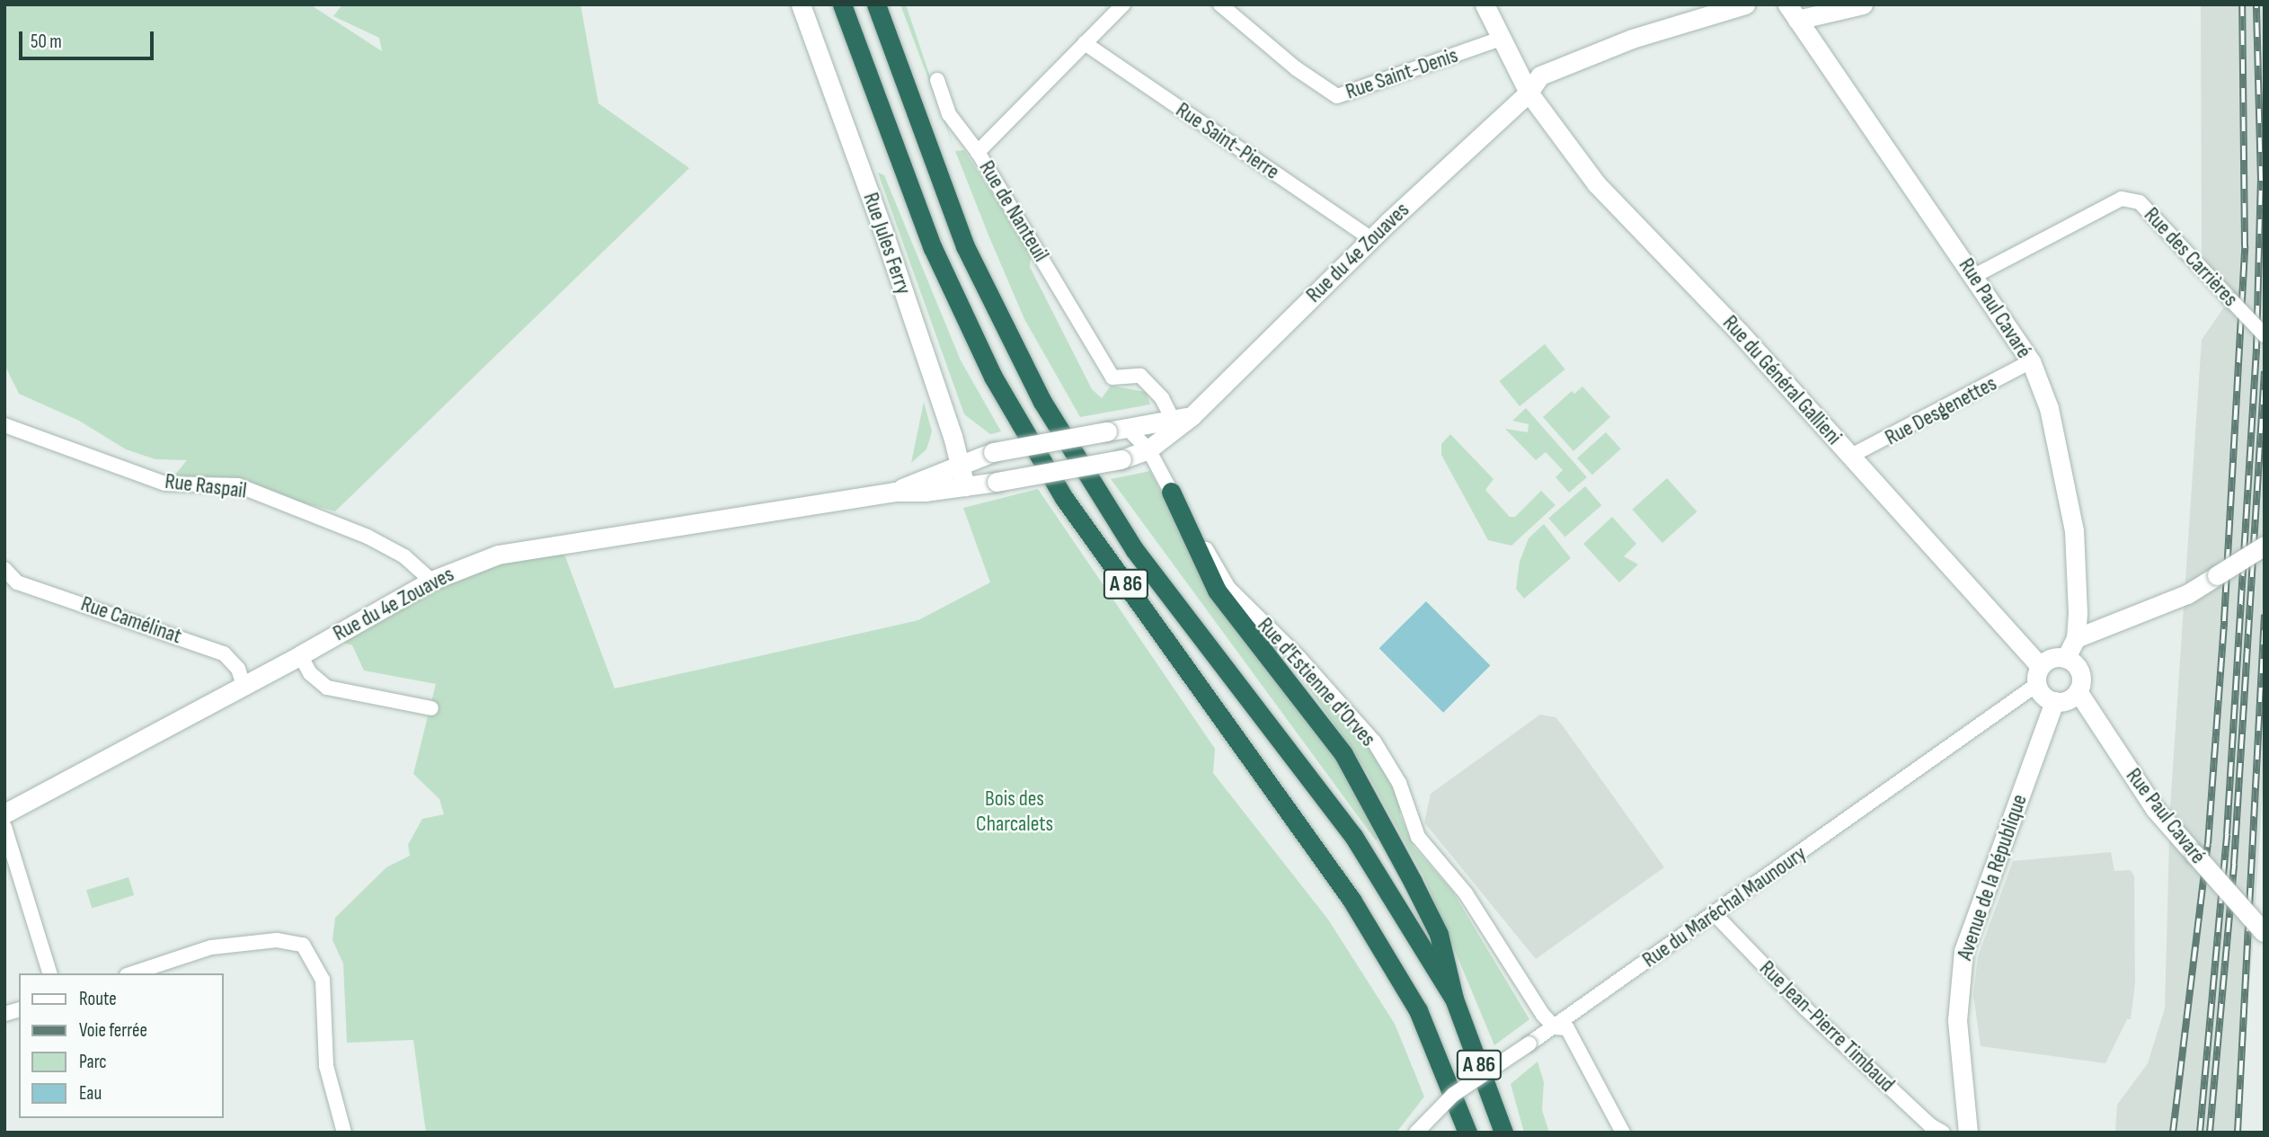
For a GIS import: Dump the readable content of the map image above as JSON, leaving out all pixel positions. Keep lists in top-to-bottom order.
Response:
{
  "streets": {
    "highway": ["A 86"],
    "main road": [
      "Rue Jules Ferry",
      "Rue du 4e Zouaves",
      "Rue Paul Cavaré",
      "Rue du Général Gallieni",
      "Avenue de la République"
    ],
    "street": [
      "Rue Saint-Denis",
      "Rue Saint-Pierre",
      "Rue de Nanteuil",
      "Rue des Carrières",
      "Rue Desgenettes",
      "Rue Raspail",
      "Rue Camélinat",
      "Rue d'Estienne d'Orves",
      "Rue du Maréchal Maunoury",
      "Rue Jean-Pierre Timbaud"
    ]
  },
  "crossings": [
    ["Rue Saint-Denis", "Rue du Général Gallieni"],
    ["Rue Saint-Pierre", "Rue de Nanteuil"],
    ["Rue Saint-Pierre", "Rue du 4e Zouaves"],
    ["Rue de Nanteuil", "Rue du 4e Zouaves"],
    ["Rue Jules Ferry", "Rue du 4e Zouaves"],
    ["Rue du 4e Zouaves", "Rue du Général Gallieni"],
    ["Rue du 4e Zouaves", "Rue Raspail"],
    ["Rue du 4e Zouaves", "Rue Camélinat"],
    ["Rue du 4e Zouaves", "Rue d'Estienne d'Orves"],
    ["Rue des Carrières", "Rue Paul Cavaré"],
    ["Rue Paul Cavaré", "Rue du Général Gallieni"],
    ["Rue Paul Cavaré", "Rue Desgenettes"],
    ["Rue Paul Cavaré", "Avenue de la République"],
    ["Rue Paul Cavaré", "Rue du Maréchal Maunoury"],
    ["Rue du Général Gallieni", "Rue Desgenettes"],
    ["Rue du Général Gallieni", "Avenue de la République"],
    ["Rue du Général Gallieni", "Rue du Maréchal Maunoury"],
    ["Rue d'Estienne d'Orves", "Rue du Maréchal Maunoury"],
    ["Avenue de la République", "Rue du Maréchal Maunoury"],
    ["Rue du Maréchal Maunoury", "Rue Jean-Pierre Timbaud"]
  ],
  "parks": ["Bois des Charcalets"],
  "legend": [
    "Route",
    "Voie ferrée",
    "Parc",
    "Eau"
  ],
  "scale_bar": "50 m"
}
